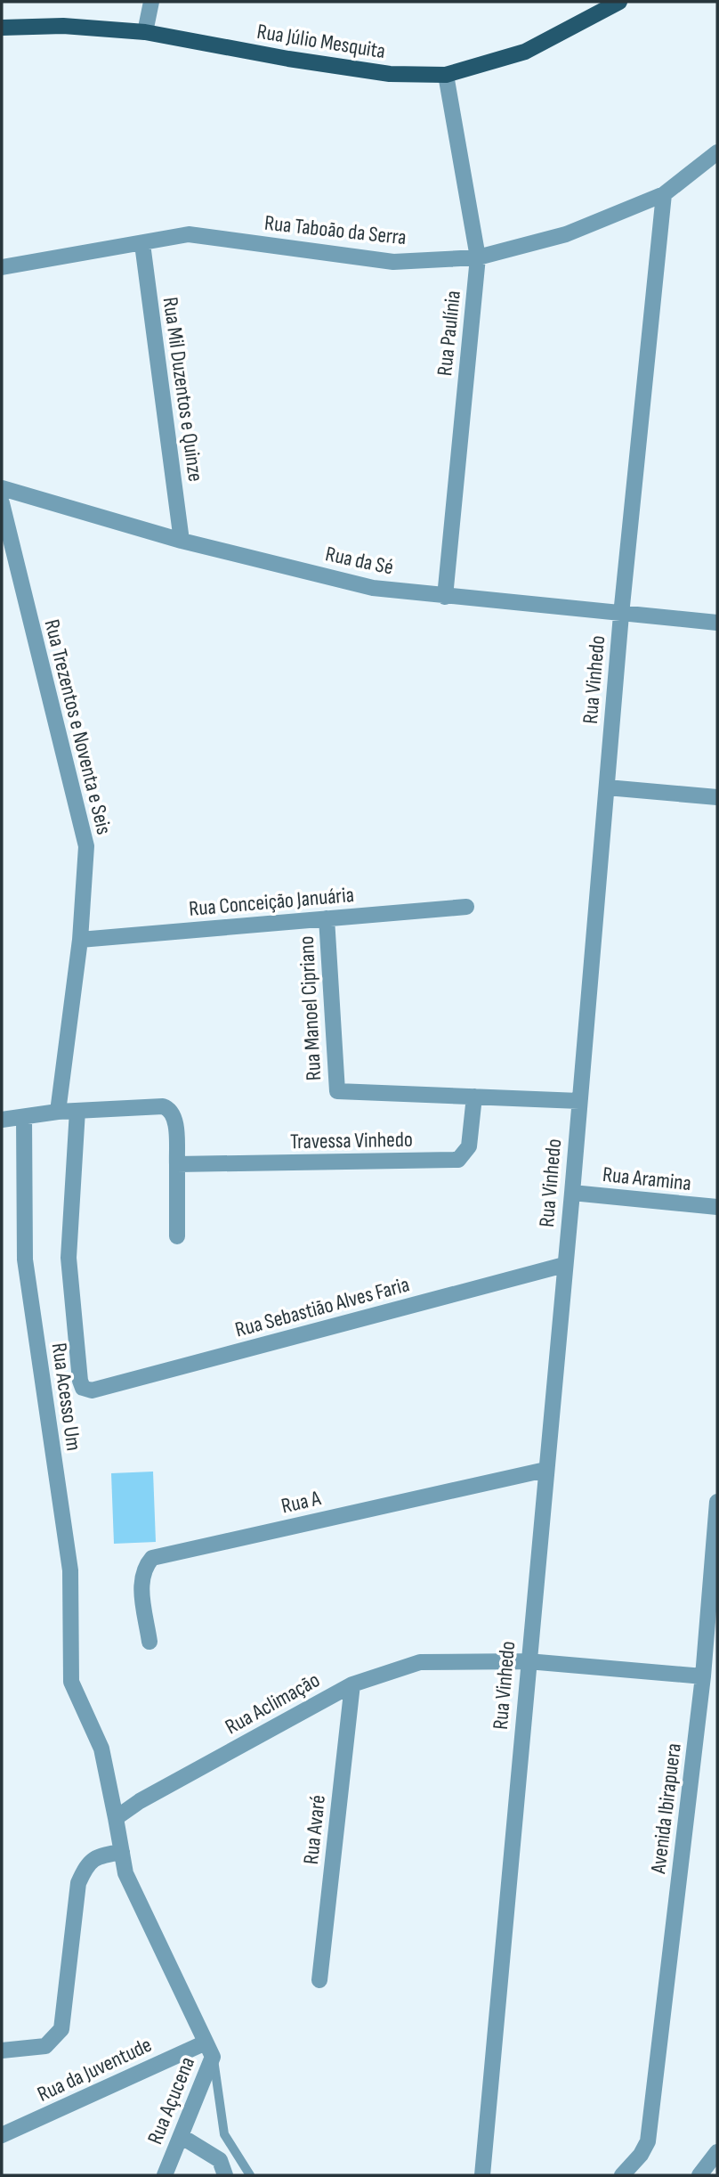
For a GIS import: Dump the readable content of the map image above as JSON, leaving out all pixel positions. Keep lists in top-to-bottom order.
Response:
{
  "streets": {
    "main road": ["Rua Júlio Mesquita"],
    "street": [
      "Rua Taboão da Serra",
      "Rua Paulínia",
      "Rua Mil Duzentos e Quinze",
      "Rua da Sé",
      "Rua Vinhedo",
      "Rua Trezentos e Noventa e Seis",
      "Rua Conceição Januária",
      "Rua Manoel Cipriano",
      "Travessa Vinhedo",
      "Rua Aramina",
      "Rua Sebastião Alves Faria",
      "Rua Acesso Um",
      "Rua A",
      "Rua Aclimação",
      "Avenida Ibirapuera",
      "Rua Avaré",
      "Rua da Juventude",
      "Rua Açucena"
    ]
  },
  "crossings": [
    ["Rua Júlio Mesquita", "Rua Paulínia"],
    ["Rua Taboão da Serra", "Rua Paulínia"],
    ["Rua Taboão da Serra", "Rua Mil Duzentos e Quinze"],
    ["Rua Taboão da Serra", "Rua Vinhedo"],
    ["Rua Paulínia", "Rua da Sé"],
    ["Rua Mil Duzentos e Quinze", "Rua da Sé"],
    ["Rua da Sé", "Rua Vinhedo"],
    ["Rua Vinhedo", "Rua Aramina"],
    ["Rua Vinhedo", "Rua Sebastião Alves Faria"],
    ["Rua Vinhedo", "Rua A"],
    ["Rua Vinhedo", "Rua Aclimação"],
    ["Rua Trezentos e Noventa e Seis", "Rua Conceição Januária"],
    ["Rua Conceição Januária", "Rua Manoel Cipriano"],
    ["Rua Manoel Cipriano", "Travessa Vinhedo"],
    ["Rua Acesso Um", "Rua Aclimação"],
    ["Rua Aclimação", "Avenida Ibirapuera"],
    ["Rua Aclimação", "Rua Avaré"],
    ["Rua da Juventude", "Rua Açucena"]
  ]
}
